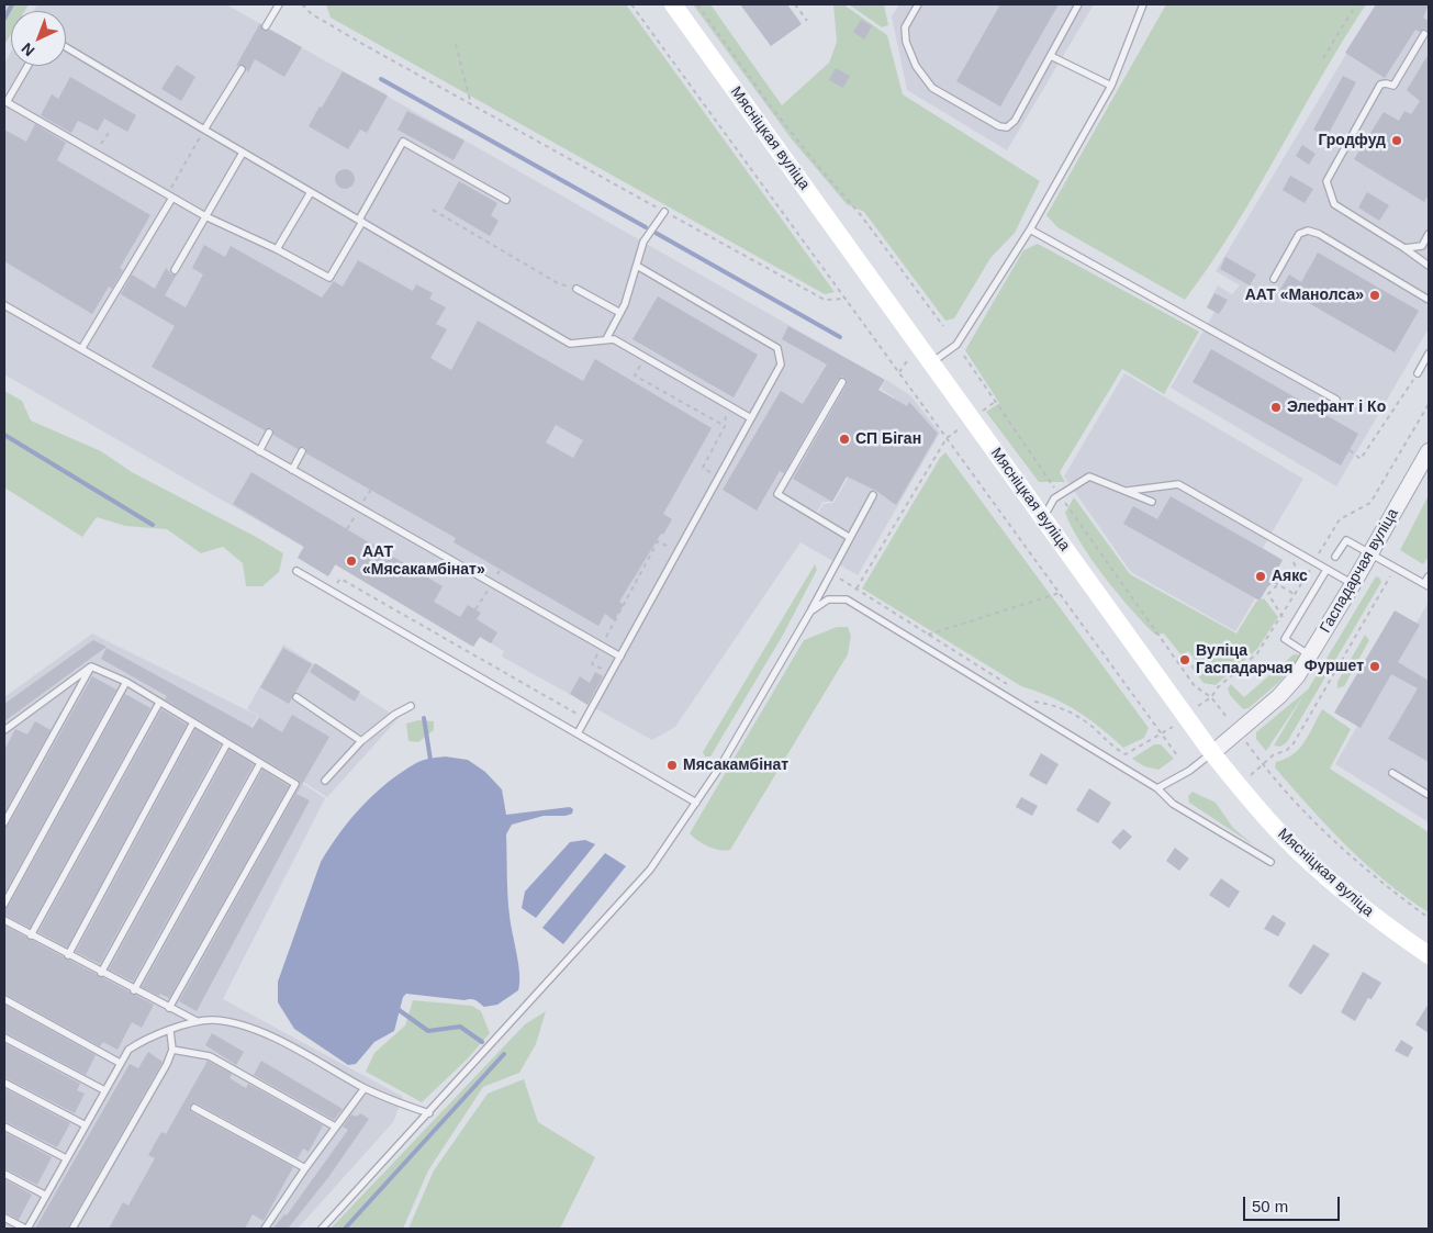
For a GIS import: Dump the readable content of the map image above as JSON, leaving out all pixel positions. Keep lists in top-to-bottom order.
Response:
{
  "streets": {
    "main road": ["Мясніцкая вуліца"],
    "street": ["Гаспадарчая вуліца"]
  },
  "crossings": [
    ["Мясніцкая вуліца", "Гаспадарчая вуліца"]
  ],
  "places": [
    "Гродфуд",
    "ААТ «Манолса»",
    "Элефант і Ко",
    "СП Біган",
    "ААТ «Мясакамбінат»",
    "Аякс",
    "Вуліца Гаспадарчая",
    "Фуршет",
    "Мясакамбінат"
  ],
  "scale_bar": "50 m",
  "north": "bottom left"
}
